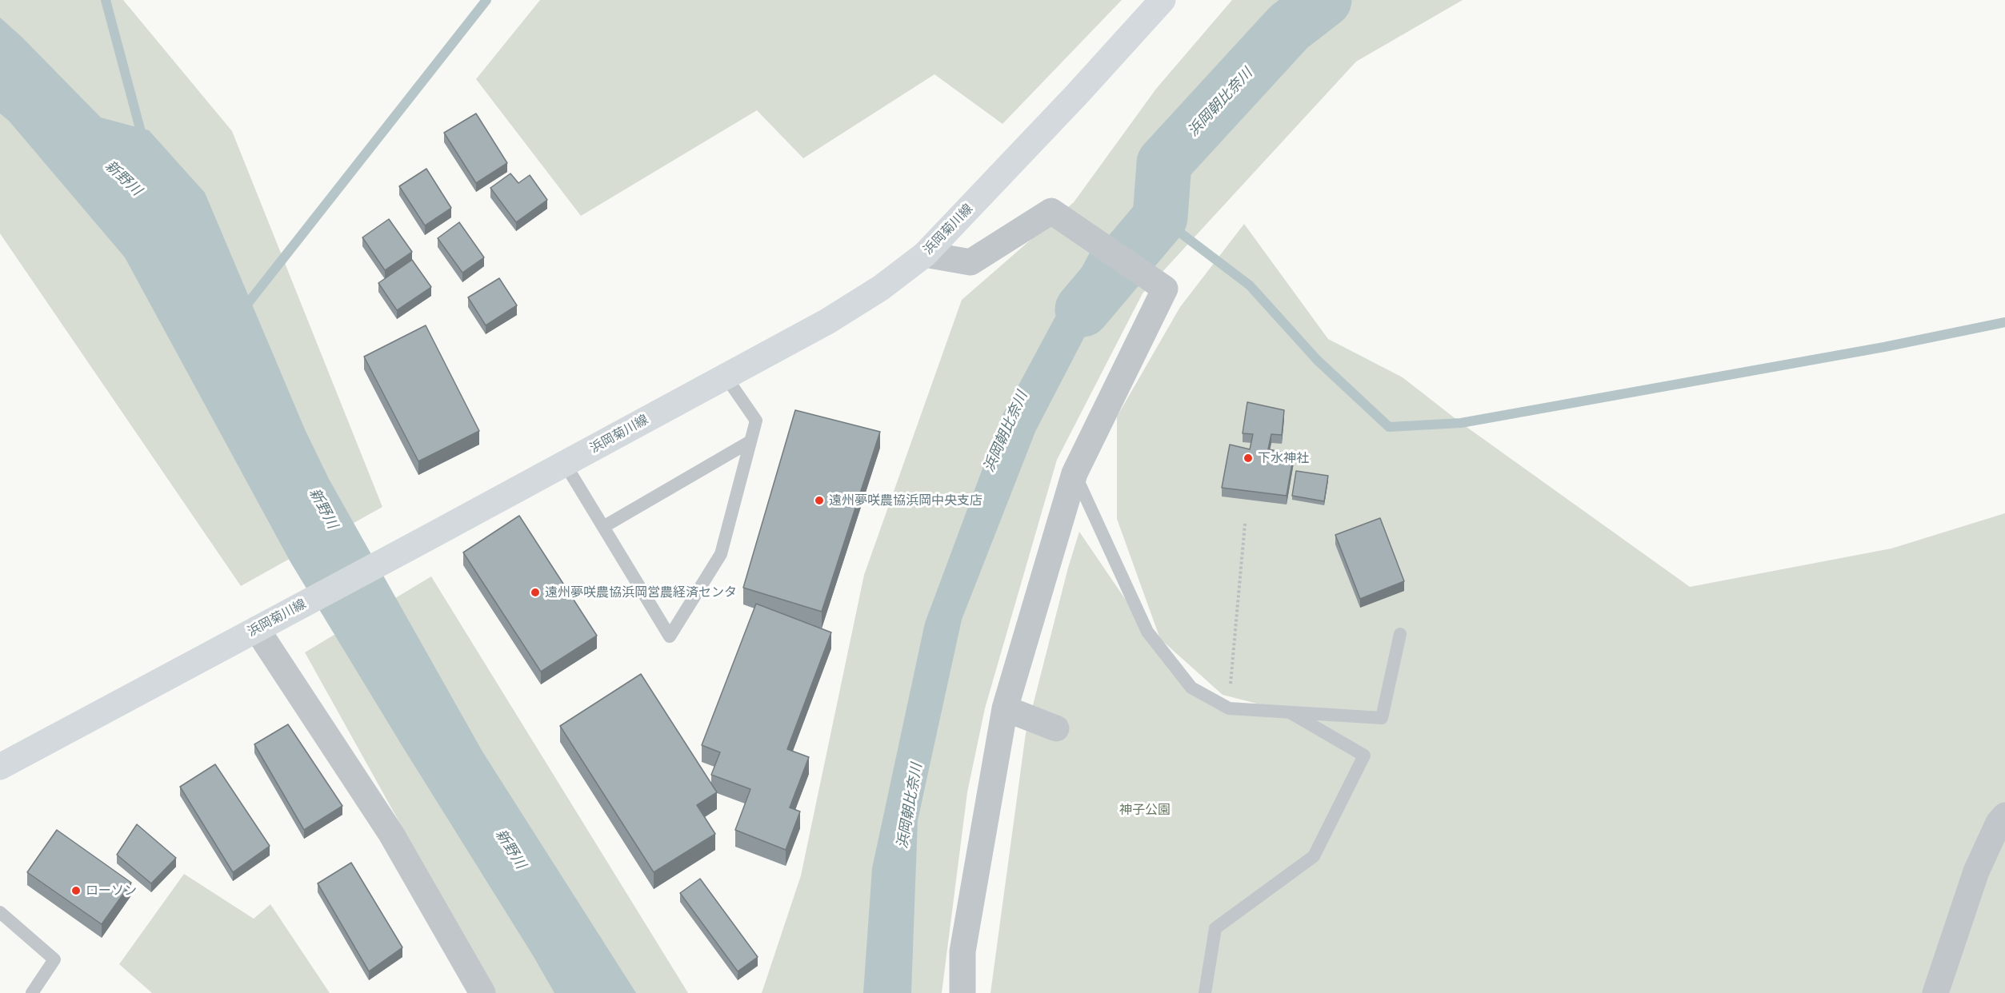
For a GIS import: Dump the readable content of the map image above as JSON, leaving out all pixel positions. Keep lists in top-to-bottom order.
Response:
{
  "streets": {
    "main road": ["浜岡菊川線"]
  },
  "water": ["浜岡朝比奈川", "新野川"],
  "parks": ["神子公園"],
  "places": [
    "下水神社",
    "遠州夢咲農協浜岡中央支店",
    "遠州夢咲農協浜岡営農経済センタ",
    "ローソン"
  ]
}
